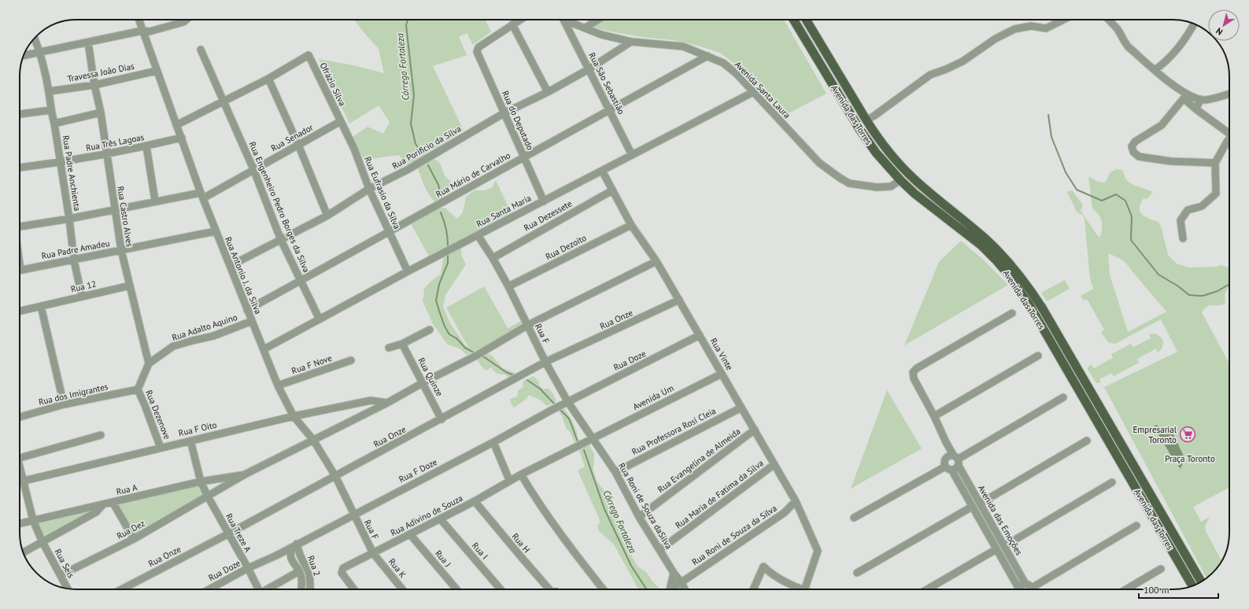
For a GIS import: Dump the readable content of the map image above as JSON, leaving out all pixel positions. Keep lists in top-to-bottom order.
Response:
{
  "streets": {
    "main road": ["Avenida das Torres"],
    "street": [
      "Travessa João Dias",
      "Rua São Sebastião",
      "Ofrázio Silva",
      "Avenida Santa Laura",
      "Rua do Deputado",
      "Rua Senador",
      "Rua Três Lagoas",
      "Rua Porificio da Silva",
      "Rua Padre Anchienta",
      "Rua Mário de Carvalho",
      "Rua Eufrasio da Silva",
      "Rua Engenheiro Pedro Borges da Silva",
      "Rua Santa Maria",
      "Rua Dezessete",
      "Rua Castro Alves",
      "Rua Dezoito",
      "Rua Padre Amadeu",
      "Rua Antonio J. da Silva",
      "Rua 12",
      "Rua Onze",
      "Rua Adalto Aquino",
      "Rua F",
      "Rua Vinte",
      "Rua Doze",
      "Rua F Nove",
      "Rua Quinze",
      "Rua dos Imigrantes",
      "Avenida Um",
      "Rua Dezenove",
      "Rua F Oito",
      "Rua Professora Rosi Cleia",
      "Rua Evangelina de Almeida",
      "Rua F Doze",
      "Rua A",
      "Rua Maria de Fatima da Silva",
      "Rua Roni de Souza daSilva",
      "Rua Adivino de Souza",
      "Avenida das Emoções",
      "Rua Dez",
      "Rua Treze A",
      "Rua Roni de Souza da Silva",
      "Rua H",
      "Rua I",
      "Rua J",
      "Rua Seis",
      "Rua 2",
      "Rua K"
    ]
  },
  "crossings": [
    ["Travessa João Dias", "Rua Padre Anchienta"],
    ["Travessa João Dias", "Rua Castro Alves"],
    ["Travessa João Dias", "Rua Antonio J. da Silva"],
    ["Rua São Sebastião", "Rua Porificio da Silva"],
    ["Rua São Sebastião", "Rua Mário de Carvalho"],
    ["Rua São Sebastião", "Rua Santa Maria"],
    ["Ofrázio Silva", "Rua Senador"],
    ["Ofrázio Silva", "Rua Eufrasio da Silva"],
    ["Avenida Santa Laura", "Avenida das Torres"],
    ["Avenida Santa Laura", "Rua Porificio da Silva"],
    ["Avenida Santa Laura", "Rua Mário de Carvalho"],
    ["Avenida Santa Laura", "Rua Santa Maria"],
    ["Rua do Deputado", "Rua Porificio da Silva"],
    ["Rua do Deputado", "Rua Mário de Carvalho"],
    ["Rua do Deputado", "Rua Santa Maria"],
    ["Rua Senador", "Rua Eufrasio da Silva"],
    ["Rua Senador", "Rua Engenheiro Pedro Borges da Silva"],
    ["Rua Senador", "Rua Antonio J. da Silva"],
    ["Rua Três Lagoas", "Rua Padre Anchienta"],
    ["Rua Três Lagoas", "Rua Castro Alves"],
    ["Rua Três Lagoas", "Rua Antonio J. da Silva"],
    ["Rua Porificio da Silva", "Rua Eufrasio da Silva"],
    ["Rua Porificio da Silva", "Rua Engenheiro Pedro Borges da Silva"],
    ["Rua Porificio da Silva", "Rua Antonio J. da Silva"],
    ["Rua Padre Anchienta", "Rua Padre Amadeu"],
    ["Rua Padre Anchienta", "Rua 12"],
    ["Rua Mário de Carvalho", "Rua Eufrasio da Silva"],
    ["Rua Mário de Carvalho", "Rua Engenheiro Pedro Borges da Silva"],
    ["Rua Mário de Carvalho", "Rua Antonio J. da Silva"],
    ["Rua Eufrasio da Silva", "Rua Santa Maria"],
    ["Rua Engenheiro Pedro Borges da Silva", "Rua Santa Maria"],
    ["Rua Santa Maria", "Rua Antonio J. da Silva"],
    ["Rua Santa Maria", "Rua F"],
    ["Rua Santa Maria", "Rua Vinte"],
    ["Rua Dezessete", "Rua F"],
    ["Rua Dezessete", "Rua Vinte"],
    ["Rua Castro Alves", "Rua Padre Amadeu"],
    ["Rua Castro Alves", "Rua 12"],
    ["Rua Castro Alves", "Rua Adalto Aquino"],
    ["Rua Dezoito", "Rua F"],
    ["Rua Dezoito", "Rua Vinte"],
    ["Rua Padre Amadeu", "Rua Antonio J. da Silva"],
    ["Rua Antonio J. da Silva", "Rua Onze"],
    ["Rua Antonio J. da Silva", "Rua Adalto Aquino"],
    ["Rua Antonio J. da Silva", "Rua F"],
    ["Rua Antonio J. da Silva", "Rua F Nove"],
    ["Rua Antonio J. da Silva", "Rua F Oito"],
    ["Rua Antonio J. da Silva", "Rua F Doze"],
    ["Rua Onze", "Rua F"],
    ["Rua Onze", "Rua Vinte"],
    ["Rua Onze", "Rua Quinze"],
    ["Rua Onze", "Rua Treze A"],
    ["Rua F", "Rua Doze"],
    ["Rua F", "Avenida Um"],
    ["Rua F", "Rua F Doze"],
    ["Rua F", "Rua Roni de Souza daSilva"],
    ["Rua F", "Rua Adivino de Souza"],
    ["Rua F", "Rua K"],
    ["Rua Vinte", "Rua Doze"],
    ["Rua Vinte", "Avenida Um"],
    ["Rua Vinte", "Rua Professora Rosi Cleia"],
    ["Rua Vinte", "Rua Evangelina de Almeida"],
    ["Rua Vinte", "Rua Maria de Fatima da Silva"],
    ["Rua Vinte", "Rua Roni de Souza da Silva"],
    ["Rua Doze", "Rua F Doze"],
    ["Rua Doze", "Rua Treze A"],
    ["Rua Doze", "Rua 2"],
    ["Rua dos Imigrantes", "Rua Dezenove"],
    ["Avenida Um", "Rua Roni de Souza daSilva"],
    ["Avenida Um", "Rua Adivino de Souza"],
    ["Rua Dezenove", "Rua F Oito"],
    ["Rua F Oito", "Rua Treze A"],
    ["Rua F Oito", "Rua Seis"],
    ["Rua Professora Rosi Cleia", "Rua Roni de Souza daSilva"],
    ["Rua Evangelina de Almeida", "Rua Roni de Souza daSilva"],
    ["Rua F Doze", "Rua 2"],
    ["Rua A", "Rua Dez"],
    ["Rua A", "Rua Treze A"],
    ["Rua A", "Rua Seis"],
    ["Rua Maria de Fatima da Silva", "Rua Roni de Souza daSilva"],
    ["Rua Roni de Souza daSilva", "Rua Roni de Souza da Silva"],
    ["Rua Adivino de Souza", "Rua H"],
    ["Rua Adivino de Souza", "Rua I"],
    ["Rua Adivino de Souza", "Rua J"],
    ["Rua Adivino de Souza", "Rua K"],
    ["Rua Dez", "Rua Treze A"],
    ["Rua Dez", "Rua Seis"]
  ],
  "water": ["Córrego Fortaleza"],
  "parks": ["Praça Toronto"],
  "places": {
    "supermarket": ["Empresarial Toronto"]
  },
  "scale_bar": "100 m",
  "north": "bottom left"
}
